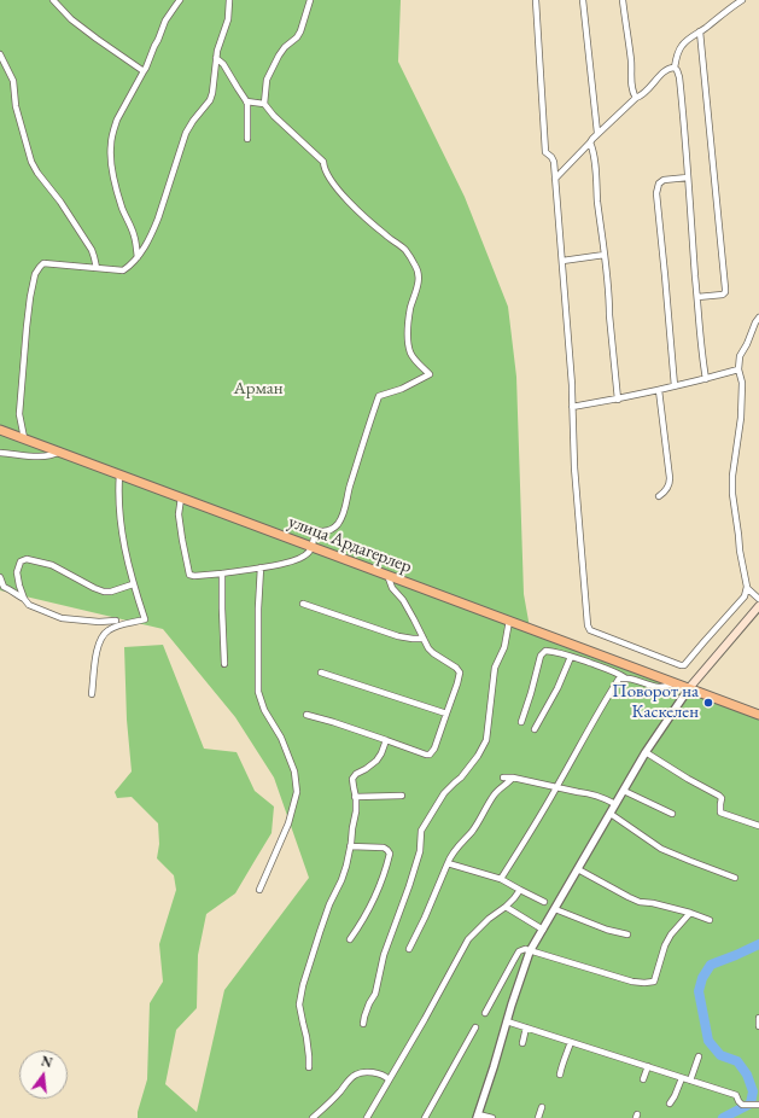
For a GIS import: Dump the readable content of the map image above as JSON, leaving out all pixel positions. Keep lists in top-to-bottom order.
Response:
{
  "streets": {
    "main road": ["улица Ардагерлер"]
  },
  "parks": ["Арман"],
  "places": ["Поворот на Каскелен"],
  "north": "top"
}
